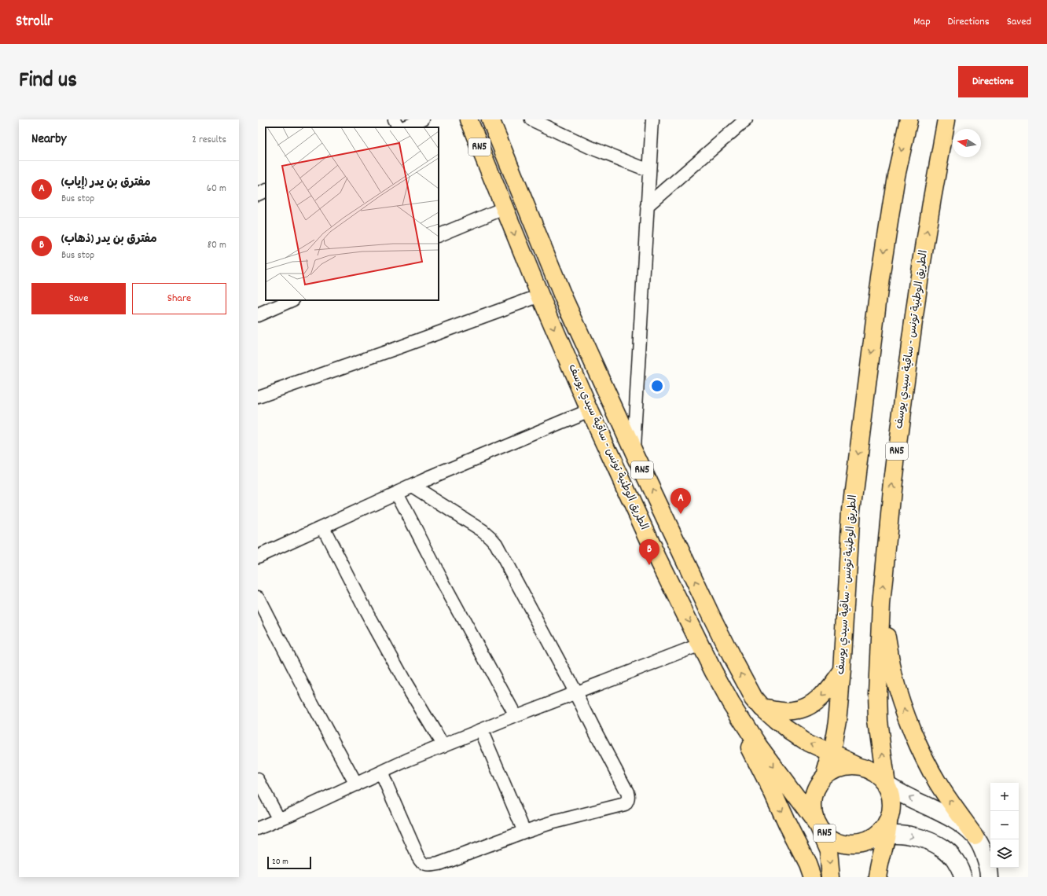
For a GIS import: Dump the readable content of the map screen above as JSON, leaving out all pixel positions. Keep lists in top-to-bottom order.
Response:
{
  "streets": {
    "main road": ["RN5", "الطريق الوطنية تونس - ساقية سيدي يوسف"]
  },
  "crossings": [
    ["RN5", "الطريق الوطنية تونس - ساقية سيدي يوسف"]
  ],
  "scale_bar": "20 m",
  "north": "left",
  "page": {
    "header": "Strollr",
    "nav": ["Map", "Directions", "Saved"],
    "title": "Find us",
    "buttons": [
      "Directions",
      ["Save", "Share"]
    ],
    "heading": ["Nearby", "2 results"],
    "list": [
      {
        "mark": "A",
        "name": "مفترق بن يدر (إياب)",
        "note": "Bus stop",
        "value": "60 m"
      },
      {
        "mark": "B",
        "name": "مفترق بن يدر (ذهاب)",
        "note": "Bus stop",
        "value": "80 m"
      }
    ],
    "pins": ["A", "B"],
    "map_buttons": ["+", "−"],
    "scale": "20 m"
  }
}
